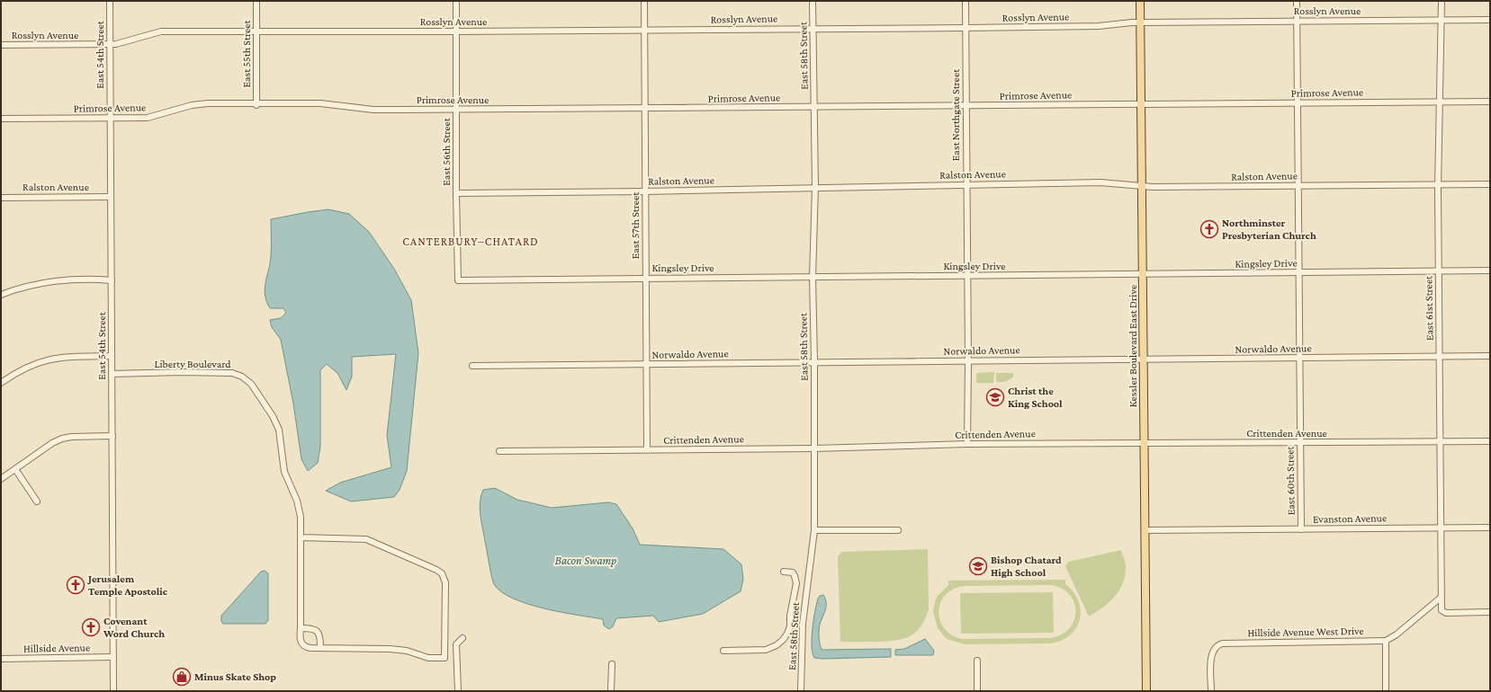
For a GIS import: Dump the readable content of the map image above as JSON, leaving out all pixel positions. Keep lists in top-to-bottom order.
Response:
{
  "streets": {
    "main road": ["Kessler Boulevard East Drive"],
    "street": [
      "Rosslyn Avenue",
      "East 55th Street",
      "East 54th Street",
      "East 58th Street",
      "Primrose Avenue",
      "East Northgate Street",
      "East 56th Street",
      "Ralston Avenue",
      "East 57th Street",
      "Kingsley Drive",
      "East 61st Street",
      "Norwaldo Avenue",
      "Liberty Boulevard",
      "Crittenden Avenue",
      "East 60th Street",
      "Evanston Avenue",
      "Hillside Avenue West Drive",
      "Hillside Avenue"
    ]
  },
  "crossings": [
    ["Rosslyn Avenue", "East 55th Street"],
    ["Rosslyn Avenue", "East 54th Street"],
    ["Rosslyn Avenue", "East 58th Street"],
    ["Rosslyn Avenue", "East Northgate Street"],
    ["Rosslyn Avenue", "East 56th Street"],
    ["Rosslyn Avenue", "East 57th Street"],
    ["Rosslyn Avenue", "East 61st Street"],
    ["Rosslyn Avenue", "Kessler Boulevard East Drive"],
    ["Rosslyn Avenue", "East 60th Street"],
    ["East 55th Street", "Primrose Avenue"],
    ["East 54th Street", "Primrose Avenue"],
    ["East 54th Street", "Ralston Avenue"],
    ["East 54th Street", "Liberty Boulevard"],
    ["East 54th Street", "Hillside Avenue"],
    ["East 58th Street", "Primrose Avenue"],
    ["East 58th Street", "Ralston Avenue"],
    ["East 58th Street", "Kingsley Drive"],
    ["East 58th Street", "Norwaldo Avenue"],
    ["East 58th Street", "Crittenden Avenue"],
    ["Primrose Avenue", "East Northgate Street"],
    ["Primrose Avenue", "East 56th Street"],
    ["Primrose Avenue", "East 57th Street"],
    ["Primrose Avenue", "East 61st Street"],
    ["Primrose Avenue", "Kessler Boulevard East Drive"],
    ["Primrose Avenue", "East 60th Street"],
    ["East Northgate Street", "Ralston Avenue"],
    ["East Northgate Street", "Kingsley Drive"],
    ["East Northgate Street", "Norwaldo Avenue"],
    ["East Northgate Street", "Crittenden Avenue"],
    ["East 56th Street", "Ralston Avenue"],
    ["East 56th Street", "Kingsley Drive"],
    ["Ralston Avenue", "East 57th Street"],
    ["Ralston Avenue", "East 61st Street"],
    ["Ralston Avenue", "Kessler Boulevard East Drive"],
    ["Ralston Avenue", "East 60th Street"],
    ["East 57th Street", "Kingsley Drive"],
    ["East 57th Street", "Norwaldo Avenue"],
    ["East 57th Street", "Crittenden Avenue"],
    ["Kingsley Drive", "East 61st Street"],
    ["Kingsley Drive", "Kessler Boulevard East Drive"],
    ["Kingsley Drive", "East 60th Street"],
    ["East 61st Street", "Norwaldo Avenue"],
    ["East 61st Street", "Crittenden Avenue"],
    ["East 61st Street", "Evanston Avenue"],
    ["Kessler Boulevard East Drive", "Norwaldo Avenue"],
    ["Kessler Boulevard East Drive", "Crittenden Avenue"],
    ["Kessler Boulevard East Drive", "Evanston Avenue"],
    ["Norwaldo Avenue", "East 60th Street"],
    ["Crittenden Avenue", "East 60th Street"],
    ["East 60th Street", "Evanston Avenue"]
  ],
  "districts": ["CANTERBURY–CHATARD"],
  "water": ["Bacon Swamp"],
  "places": {
    "church": ["Northminster Presbyterian Church", "Jerusalem Temple Apostolic", "Covenant Word Church"],
    "school or university": ["Christ the King School", "Bishop Chatard High School"],
    "shop": ["Minus Skate Shop"]
  }
}
